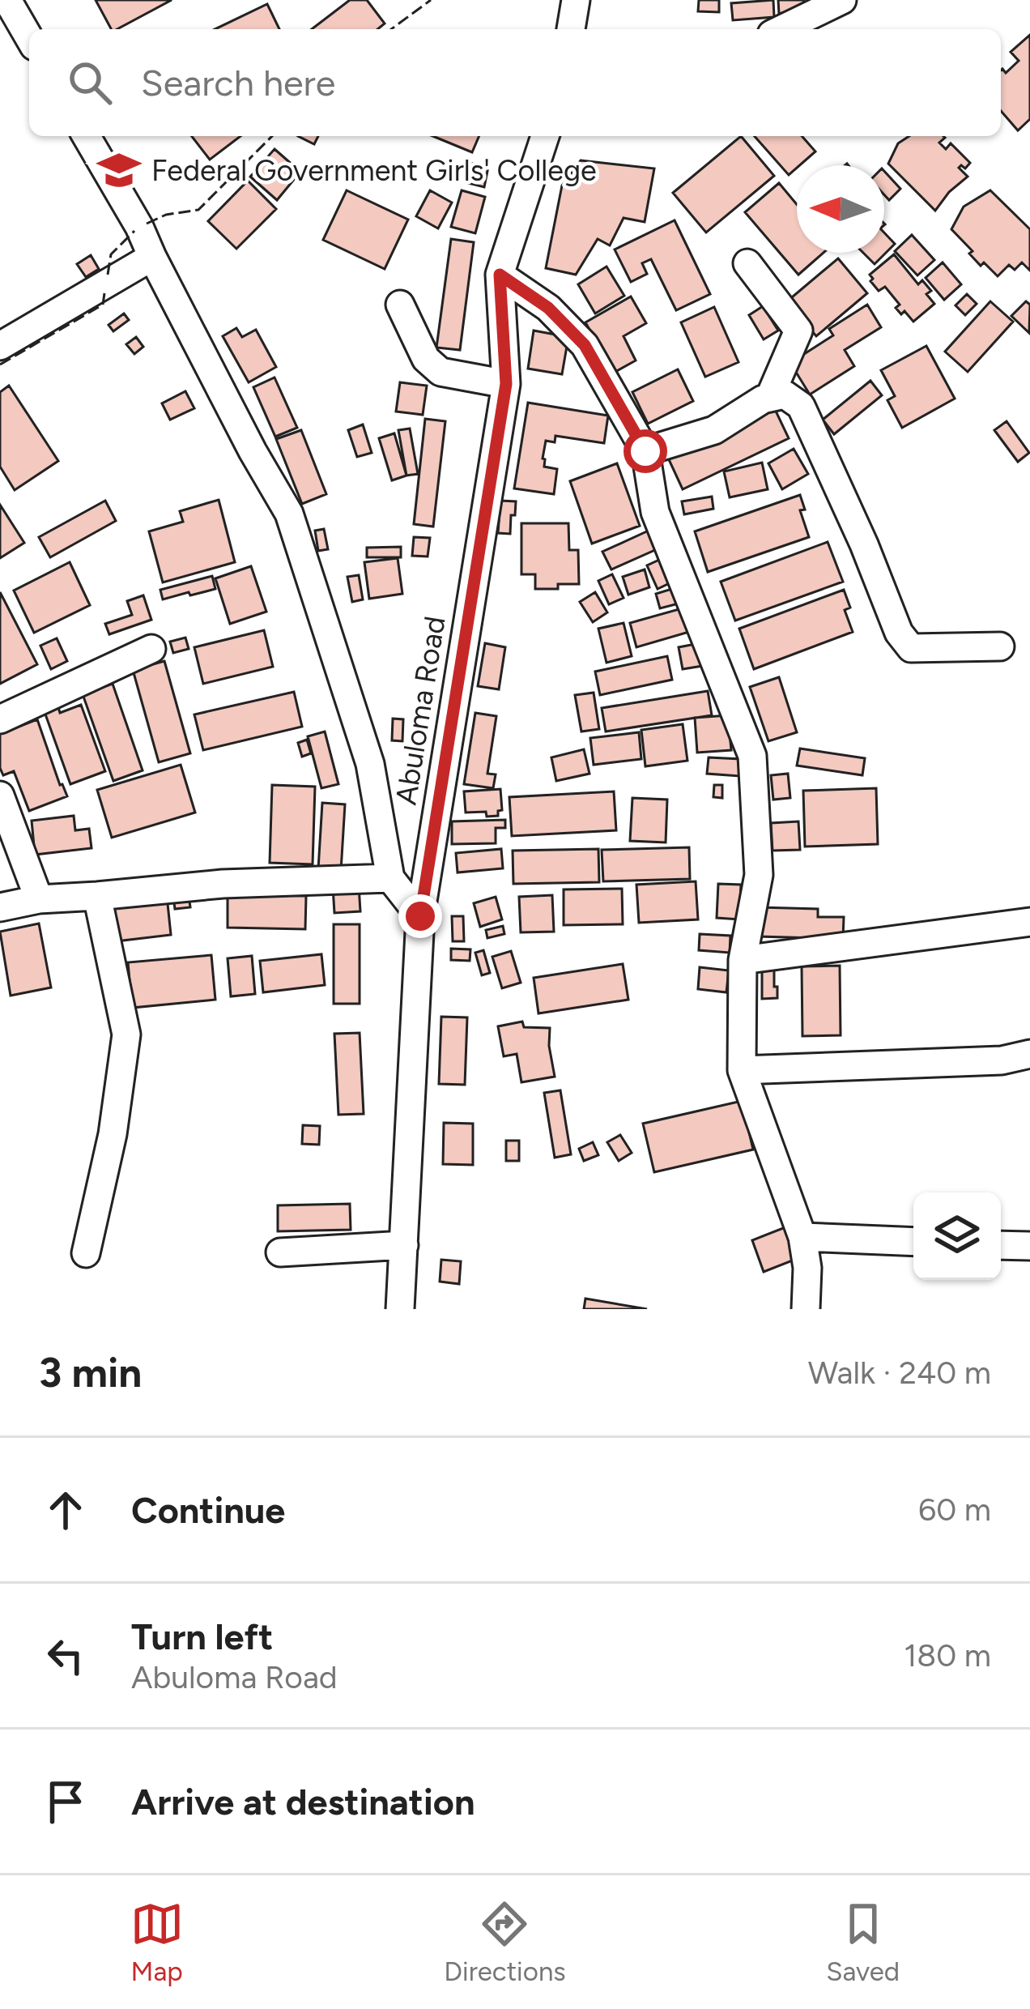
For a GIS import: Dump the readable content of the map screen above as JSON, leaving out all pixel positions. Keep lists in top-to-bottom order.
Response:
{
  "streets": {
    "street": ["Abuloma Road"]
  },
  "places": {
    "school or university": ["Federal Government Girls' College"]
  },
  "north": "left",
  "page": {
    "search": "Search here",
    "heading": ["3 min", "Walk · 240 m"],
    "list": [
      ["Continue", "60 m"],
      ["Turn left", "Abuloma Road", "180 m"],
      "Arrive at destination"
    ],
    "nav": ["Map", "Directions", "Saved"]
  }
}
